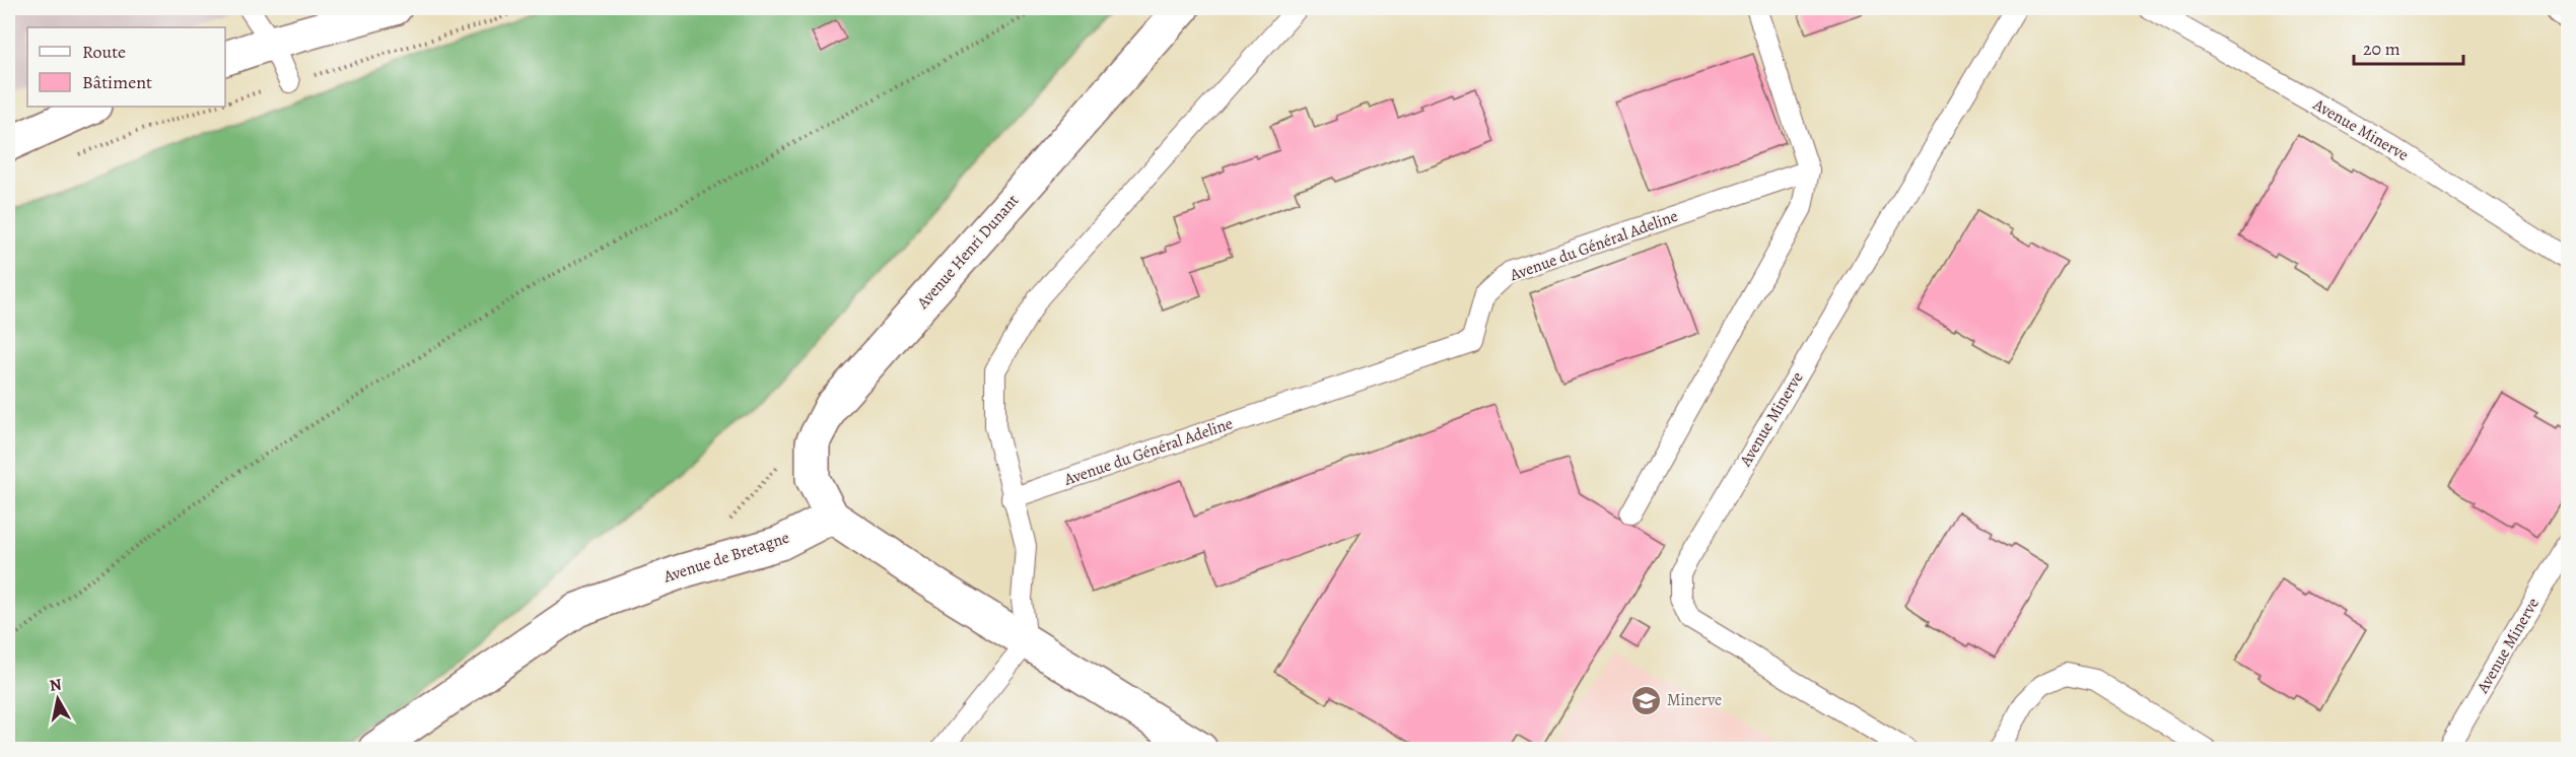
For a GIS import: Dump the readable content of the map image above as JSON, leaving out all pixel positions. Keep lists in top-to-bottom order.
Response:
{
  "streets": {
    "street": ["Avenue Henri Dunant", "Avenue de Bretagne"],
    "lane": ["Avenue Minerve", "Avenue du Général Adeline"]
  },
  "crossings": [
    ["Avenue Henri Dunant", "Avenue de Bretagne"]
  ],
  "places": {
    "school or university": ["Minerve"]
  },
  "legend": ["Route", "Bâtiment"],
  "scale_bar": "20 m",
  "north": "top"
}
